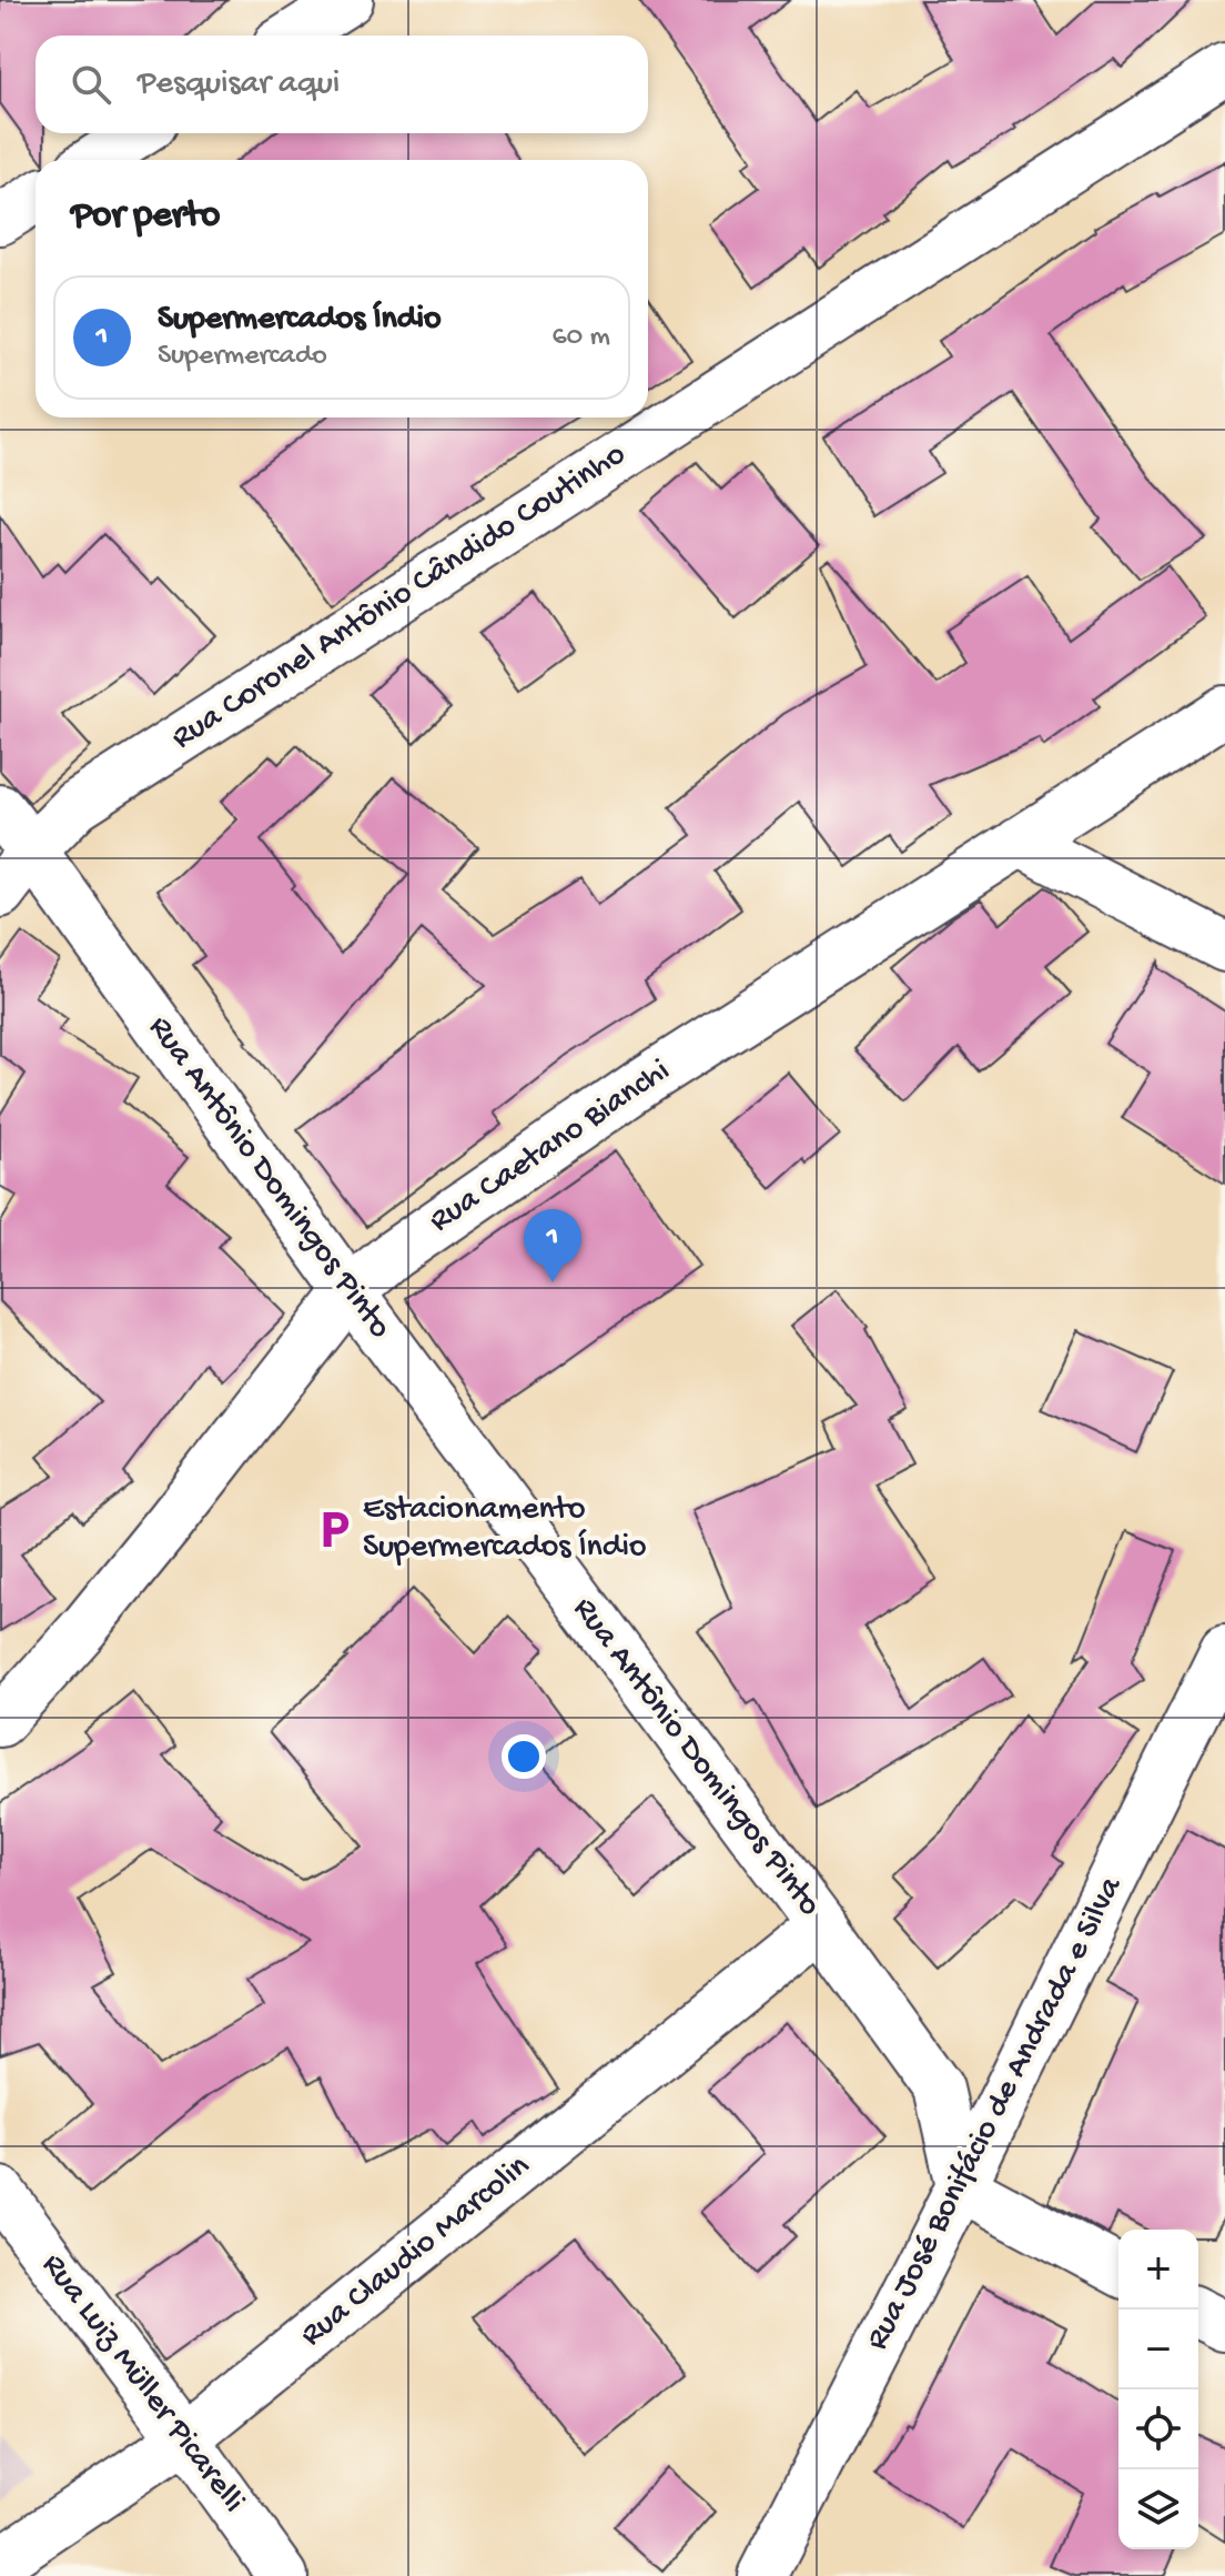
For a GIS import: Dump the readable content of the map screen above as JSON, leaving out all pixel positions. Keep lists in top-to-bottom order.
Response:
{
  "streets": {
    "street": [
      "Rua Coronel Antônio Cândido Coutinho",
      "Rua Caetano Bianchi",
      "Rua Antônio Domingos Pinto",
      "Rua José Bonifácio de Andrada e Silva",
      "Rua Claudio Marcolin",
      "Rua Luiz Müller Picarelli"
    ]
  },
  "crossings": [
    ["Rua Coronel Antônio Cândido Coutinho", "Rua Antônio Domingos Pinto"],
    ["Rua Caetano Bianchi", "Rua Antônio Domingos Pinto"],
    ["Rua Antônio Domingos Pinto", "Rua José Bonifácio de Andrada e Silva"],
    ["Rua Antônio Domingos Pinto", "Rua Claudio Marcolin"],
    ["Rua Claudio Marcolin", "Rua Luiz Müller Picarelli"]
  ],
  "places": {
    "parking": ["Estacionamento Supermercados Índio"]
  },
  "page": {
    "search": "Pesquisar aqui",
    "heading": "Por perto",
    "list": [
      {
        "mark": "1",
        "name": "Supermercados Índio",
        "note": "Supermercado",
        "value": "60 m"
      }
    ],
    "pins": "1",
    "map_buttons": ["+", "−"]
  }
}
